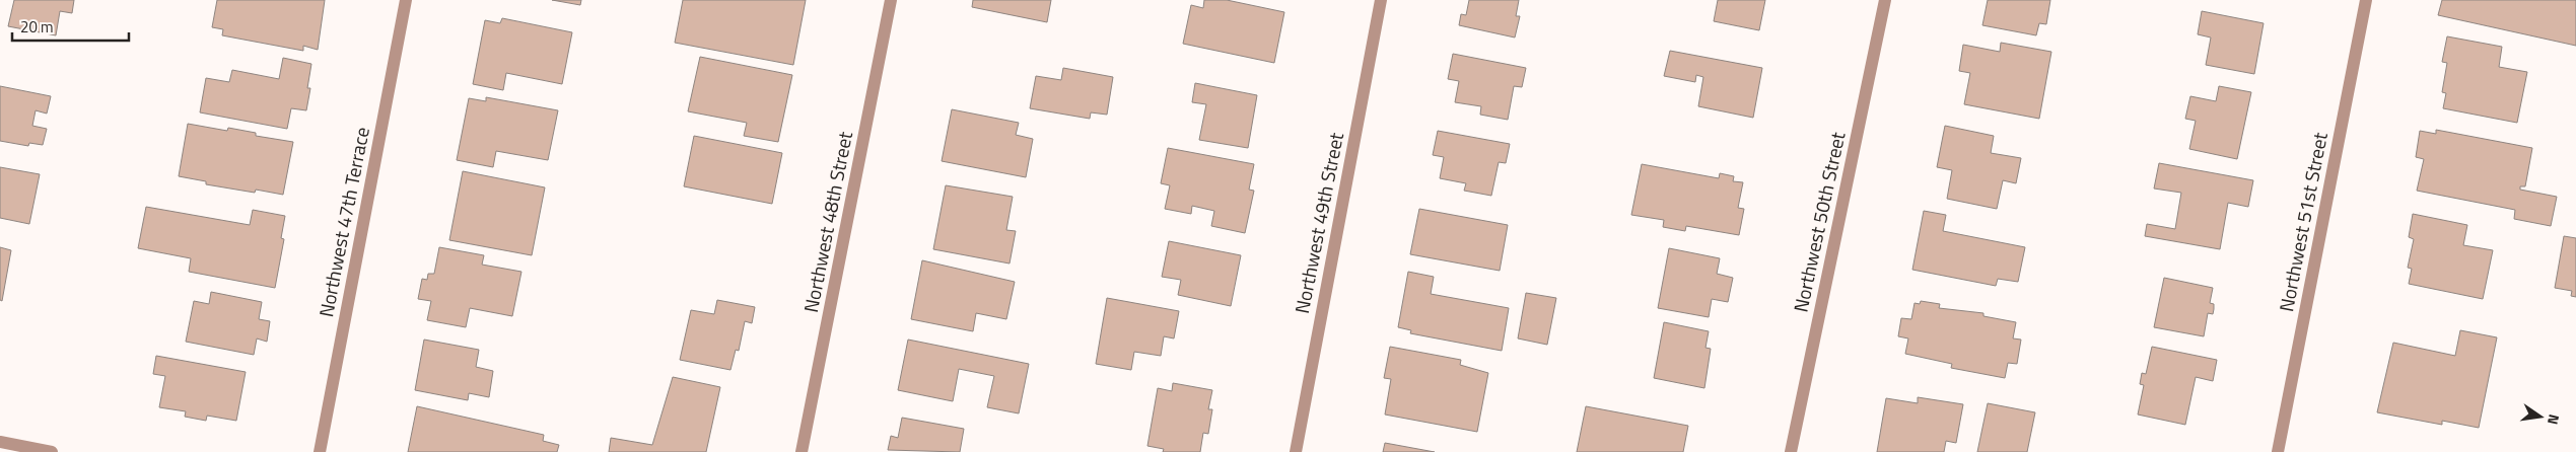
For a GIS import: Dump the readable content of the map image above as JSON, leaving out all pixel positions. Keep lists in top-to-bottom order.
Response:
{
  "streets": {
    "street": [
      "Northwest 47th Terrace",
      "Northwest 48th Street",
      "Northwest 50th Street",
      "Northwest 51st Street",
      "Northwest 49th Street"
    ]
  },
  "scale_bar": "20 m",
  "north": "right"
}
